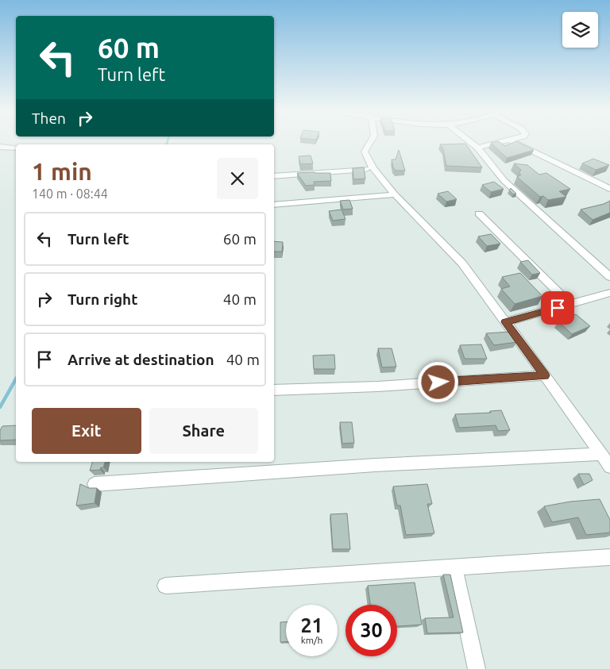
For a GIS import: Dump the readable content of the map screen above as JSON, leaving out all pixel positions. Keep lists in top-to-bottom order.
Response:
{
  "page": {
    "turn": ["60 m", "Turn left"],
    "then": "Then",
    "heading": ["1 min", "140 m · 08:44"],
    "list": [
      {
        "name": "Turn left",
        "value": "60 m"
      },
      {
        "name": "Turn right",
        "value": "40 m"
      },
      {
        "name": "Arrive at destination",
        "value": "40 m"
      }
    ],
    "buttons": ["Exit", "Share"],
    "speed": "21 km/h",
    "limit": "30"
  }
}
